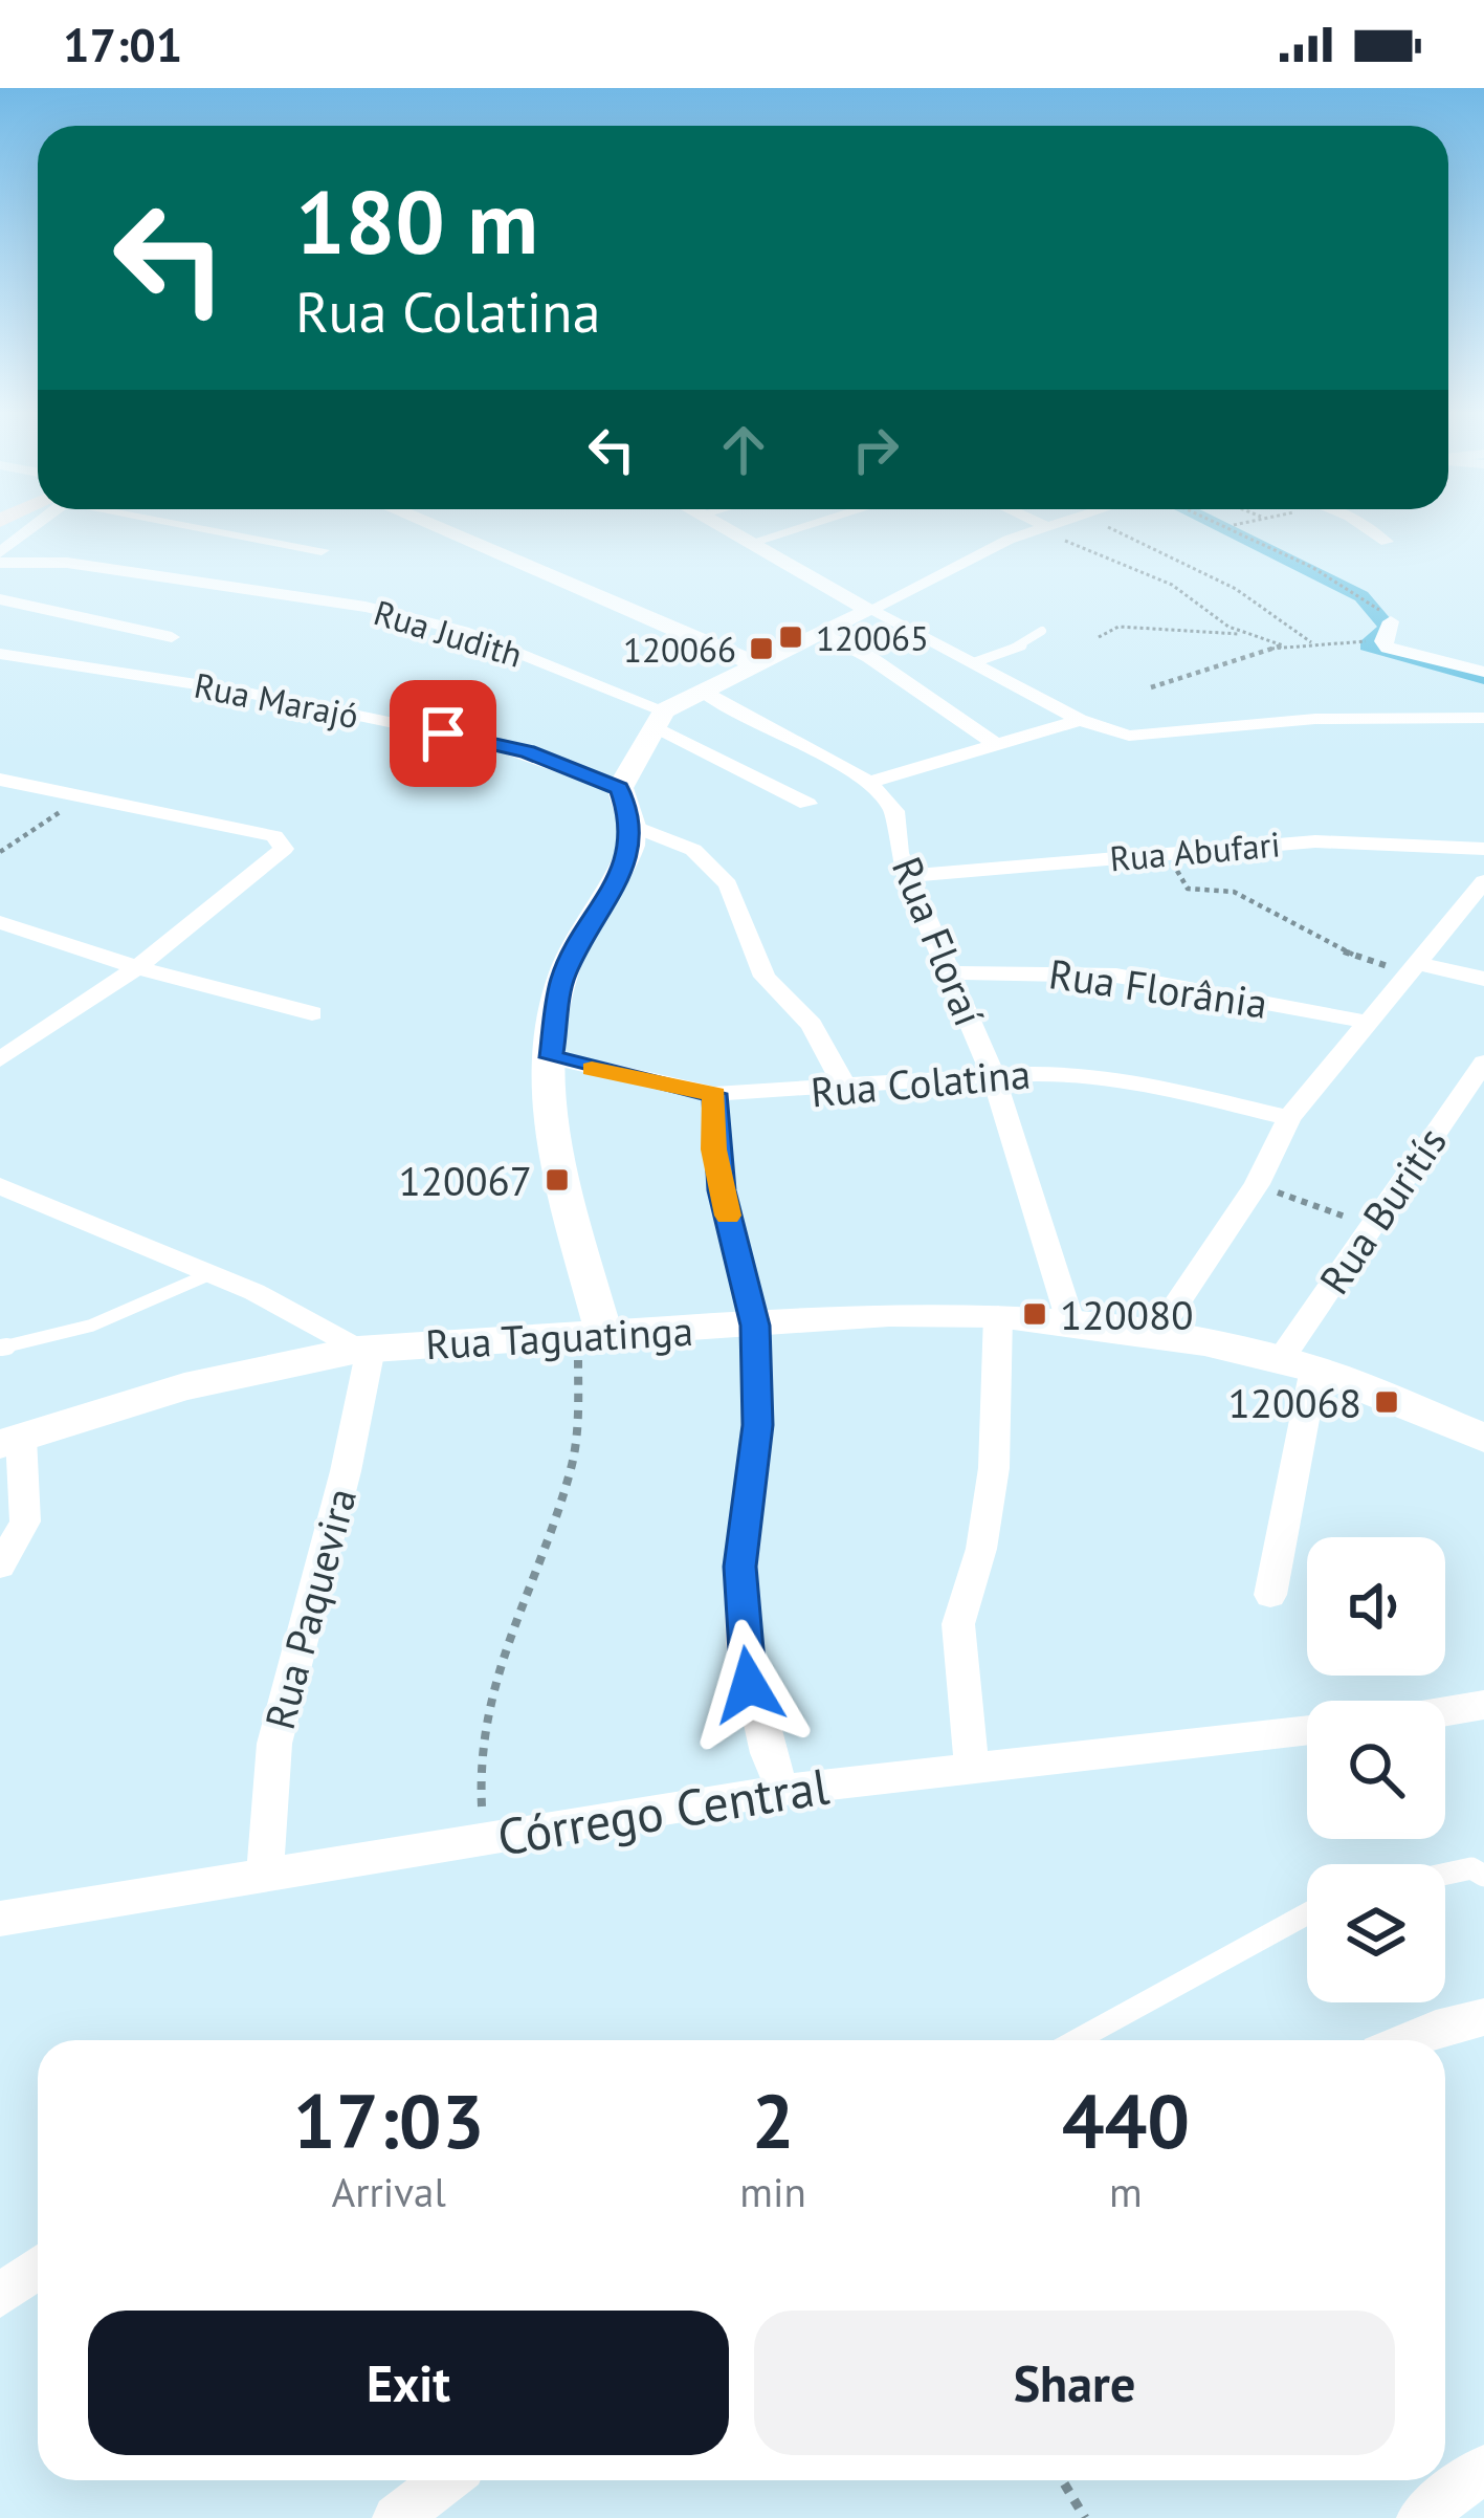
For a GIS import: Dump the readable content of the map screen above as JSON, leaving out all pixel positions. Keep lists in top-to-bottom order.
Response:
{
  "streets": {
    "street": [
      "Rua Judith",
      "Rua Marajó",
      "Rua Abufari",
      "Rua Floraí",
      "Rua Florânia",
      "Rua Colatina",
      "Rua Buritís",
      "Rua Taguatinga",
      "Rua Paquevira",
      "Córrego Central"
    ]
  },
  "crossings": [
    ["Rua Abufari", "Rua Floraí"],
    ["Rua Floraí", "Rua Florânia"],
    ["Rua Floraí", "Rua Colatina"],
    ["Rua Floraí", "Rua Taguatinga"],
    ["Rua Buritís", "Rua Taguatinga"],
    ["Rua Taguatinga", "Rua Paquevira"],
    ["Rua Paquevira", "Córrego Central"]
  ],
  "places": {
    "transit": [
      "120065",
      "120066",
      "120067",
      "120080",
      "120068"
    ]
  },
  "page": {
    "status": "17:01",
    "turn": ["180 m", "Rua Colatina"],
    "eta": [
      "17:03",
      "Arrival",
      "2",
      "min",
      "440",
      "m"
    ],
    "buttons": ["Exit", "Share"]
  }
}
